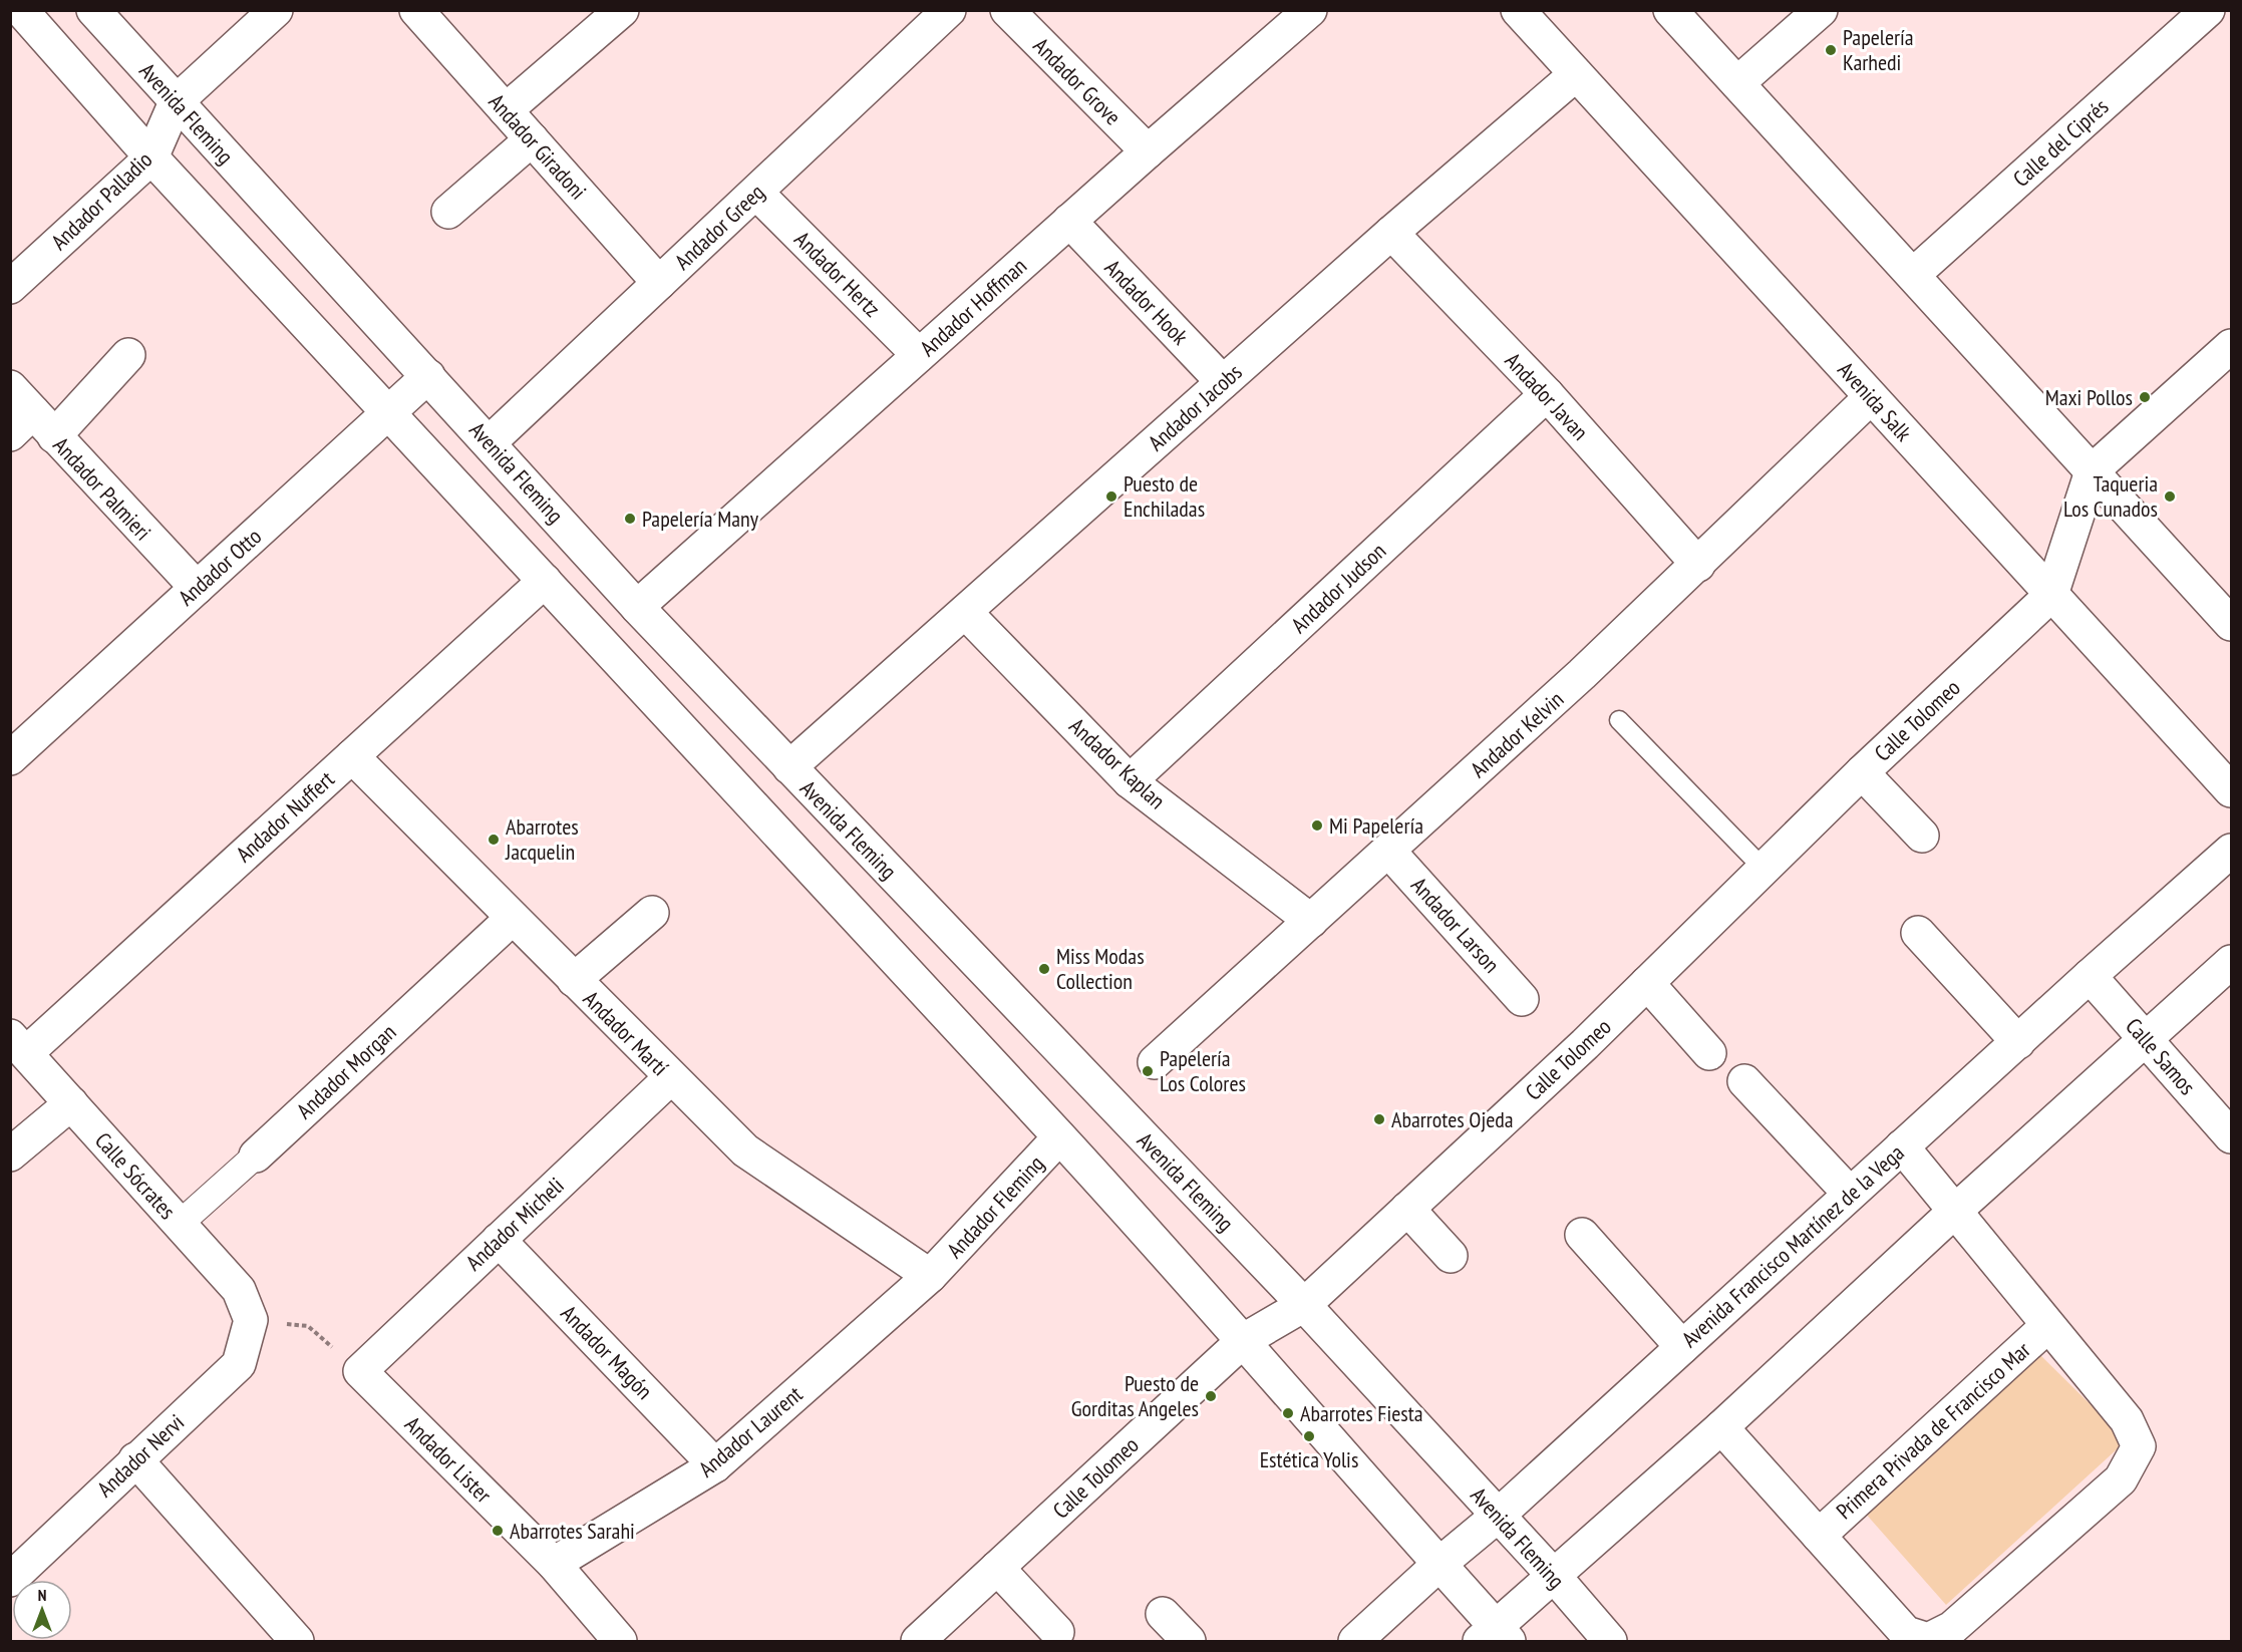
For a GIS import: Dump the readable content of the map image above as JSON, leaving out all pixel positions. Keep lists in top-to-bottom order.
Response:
{
  "streets": {
    "street": [
      "Andador Grove",
      "Avenida Fleming",
      "Calle del Ciprés",
      "Andador Giradoni",
      "Andador Palladio",
      "Andador Greeg",
      "Andador Hertz",
      "Andador Hook",
      "Andador Hoffman",
      "Andador Javan",
      "Avenida Salk",
      "Andador Jacobs",
      "Andador Palmieri",
      "Andador Otto",
      "Andador Judson",
      "Calle Tolomeo",
      "Andador Kelvin",
      "Andador Kaplan",
      "Andador Nuffert",
      "Andador Larson",
      "Andador Martí",
      "Calle Samos",
      "Andador Morgan",
      "Calle Sócrates",
      "Andador Fleming",
      "Andador Micheli",
      "Avenida Francisco Martínez de la Vega",
      "Andador Magón",
      "Primera Privada de Francisco Mar",
      "Andador Laurent",
      "Andador Nervi",
      "Andador Lister"
    ]
  },
  "crossings": [
    ["Andador Grove", "Andador Hoffman"],
    ["Avenida Fleming", "Andador Palladio"],
    ["Avenida Fleming", "Andador Greeg"],
    ["Avenida Fleming", "Andador Hoffman"],
    ["Avenida Fleming", "Andador Jacobs"],
    ["Avenida Fleming", "Andador Otto"],
    ["Avenida Fleming", "Calle Tolomeo"],
    ["Avenida Fleming", "Avenida Francisco Martínez de la Vega"],
    ["Andador Giradoni", "Andador Greeg"],
    ["Andador Greeg", "Andador Hertz"],
    ["Andador Hertz", "Andador Hoffman"],
    ["Andador Hook", "Andador Hoffman"],
    ["Andador Hook", "Andador Jacobs"],
    ["Andador Javan", "Andador Jacobs"],
    ["Andador Javan", "Andador Judson"],
    ["Andador Javan", "Andador Kelvin"],
    ["Avenida Salk", "Andador Jacobs"],
    ["Avenida Salk", "Calle Tolomeo"],
    ["Avenida Salk", "Andador Kelvin"],
    ["Andador Jacobs", "Andador Kaplan"],
    ["Andador Palmieri", "Andador Otto"],
    ["Andador Judson", "Andador Kaplan"],
    ["Andador Kelvin", "Andador Kaplan"],
    ["Andador Kelvin", "Andador Larson"],
    ["Andador Nuffert", "Andador Martí"],
    ["Andador Nuffert", "Calle Sócrates"],
    ["Andador Martí", "Andador Morgan"],
    ["Andador Martí", "Andador Fleming"],
    ["Andador Martí", "Andador Micheli"],
    ["Andador Martí", "Andador Laurent"],
    ["Calle Samos", "Avenida Francisco Martínez de la Vega"],
    ["Andador Morgan", "Calle Sócrates"],
    ["Calle Sócrates", "Andador Nervi"],
    ["Andador Fleming", "Andador Laurent"],
    ["Andador Micheli", "Andador Magón"],
    ["Andador Micheli", "Andador Lister"],
    ["Avenida Francisco Martínez de la Vega", "Primera Privada de Francisco Mar"],
    ["Andador Magón", "Andador Laurent"],
    ["Andador Laurent", "Andador Lister"]
  ],
  "places": [
    "Papelería Karhedi",
    "Maxi Pollos",
    "Puesto de Enchiladas",
    "Taqueria Los Cunados",
    "Papelería Many",
    "Mi Papelería",
    "Abarrotes Jacquelin",
    "Miss Modas Collection",
    "Papelería Los Colores",
    "Abarrotes Ojeda",
    "Puesto de Gorditas Angeles",
    "Abarrotes Fiesta",
    "Estética Yolis",
    "Abarrotes Sarahi"
  ],
  "north": "top"
}
